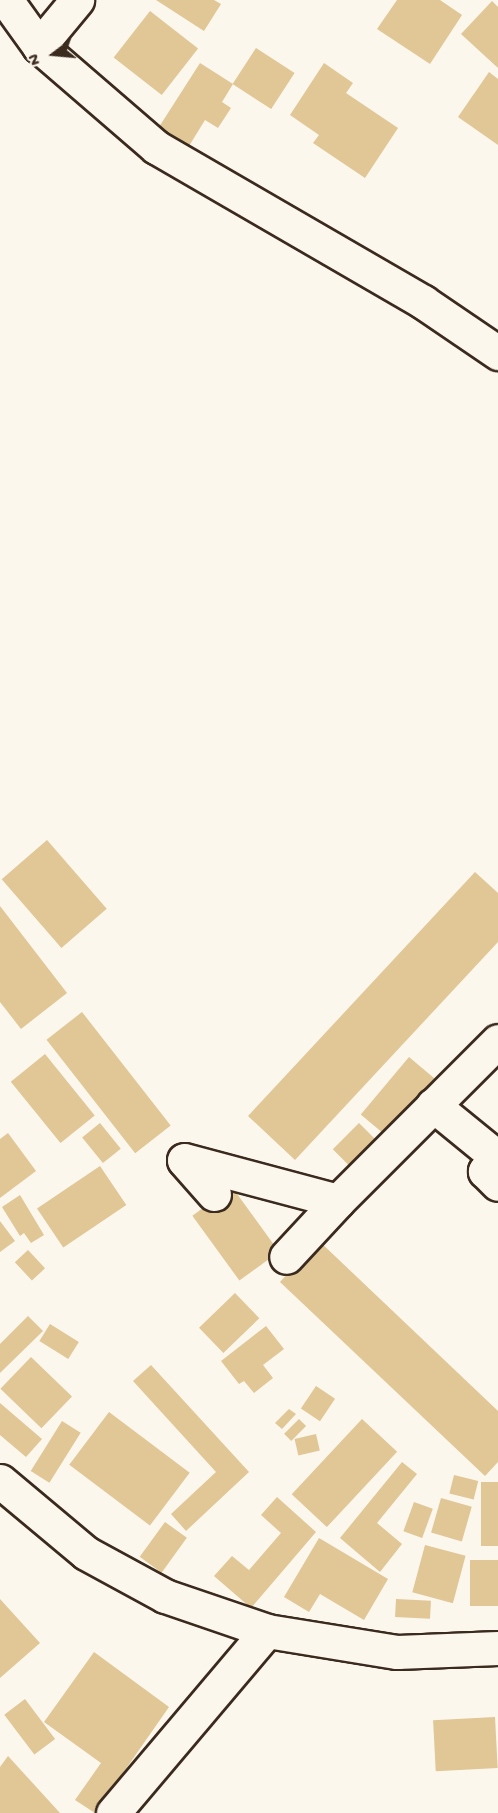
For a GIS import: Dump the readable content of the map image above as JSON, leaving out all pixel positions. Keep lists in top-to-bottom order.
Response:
{
  "north": "left"
}
